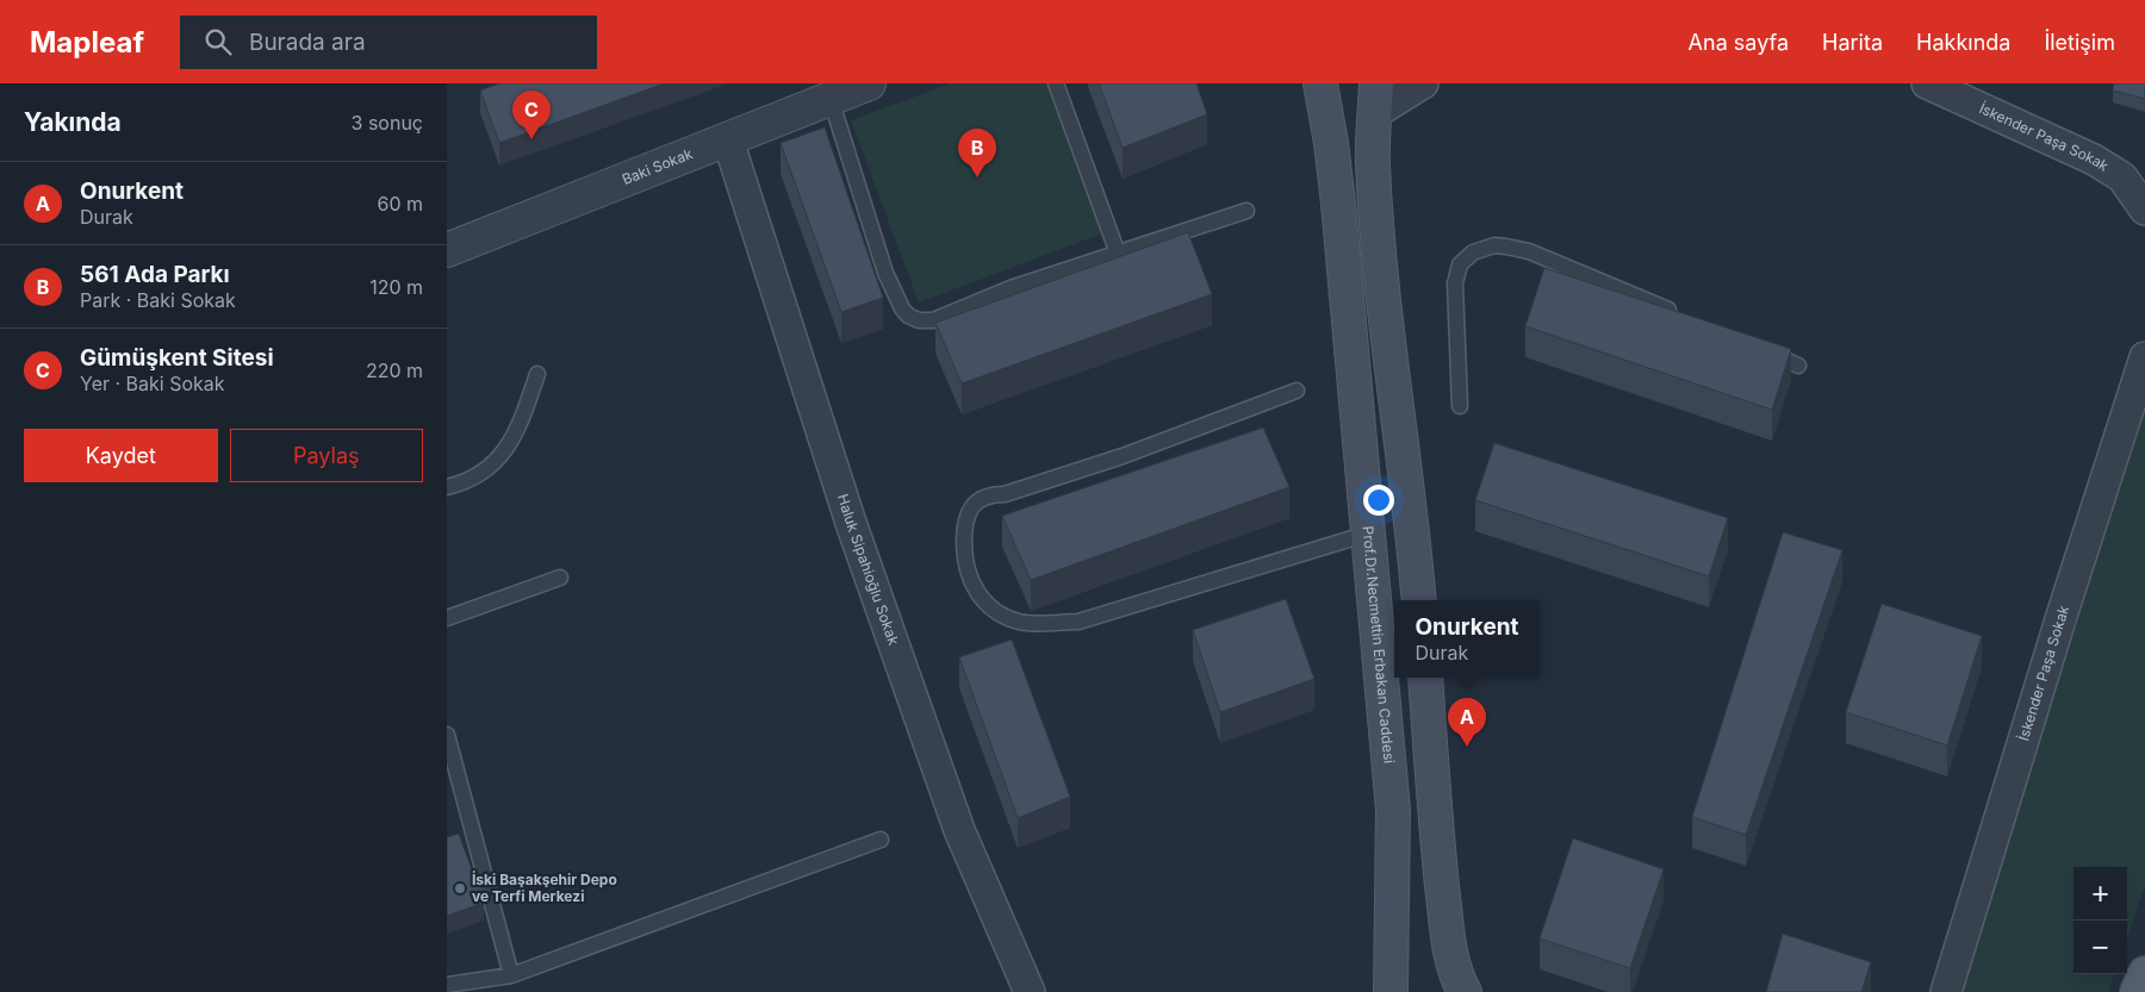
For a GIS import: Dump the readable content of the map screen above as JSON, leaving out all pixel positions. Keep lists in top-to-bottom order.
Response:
{
  "streets": {
    "main road": ["Prof.Dr.Necmettin Erbakan Caddesi"],
    "street": ["İskender Paşa Sokak", "Baki Sokak", "Haluk Sipahioğlu Sokak"]
  },
  "crossings": [
    ["Baki Sokak", "Haluk Sipahioğlu Sokak"]
  ],
  "places": ["İski Başakşehir Depo ve Terfi Merkezi"],
  "page": {
    "header": "Mapleaf",
    "search": "Burada ara",
    "nav": [
      "Ana sayfa",
      "Harita",
      "Hakkında",
      "İletişim"
    ],
    "heading": ["Yakında", "3 sonuç"],
    "pins": ["C", "B", "A"],
    "list": [
      {
        "mark": "A",
        "name": "Onurkent",
        "note": "Durak",
        "value": "60 m"
      },
      {
        "mark": "B",
        "name": "561 Ada Parkı",
        "note": "Park · Baki Sokak",
        "value": "120 m"
      },
      {
        "mark": "C",
        "name": "Gümüşkent Sitesi",
        "note": "Yer · Baki Sokak",
        "value": "220 m"
      }
    ],
    "buttons": ["Kaydet", "Paylaş"],
    "popup": ["Onurkent", "Durak"],
    "map_buttons": ["+", "−"]
  }
}
